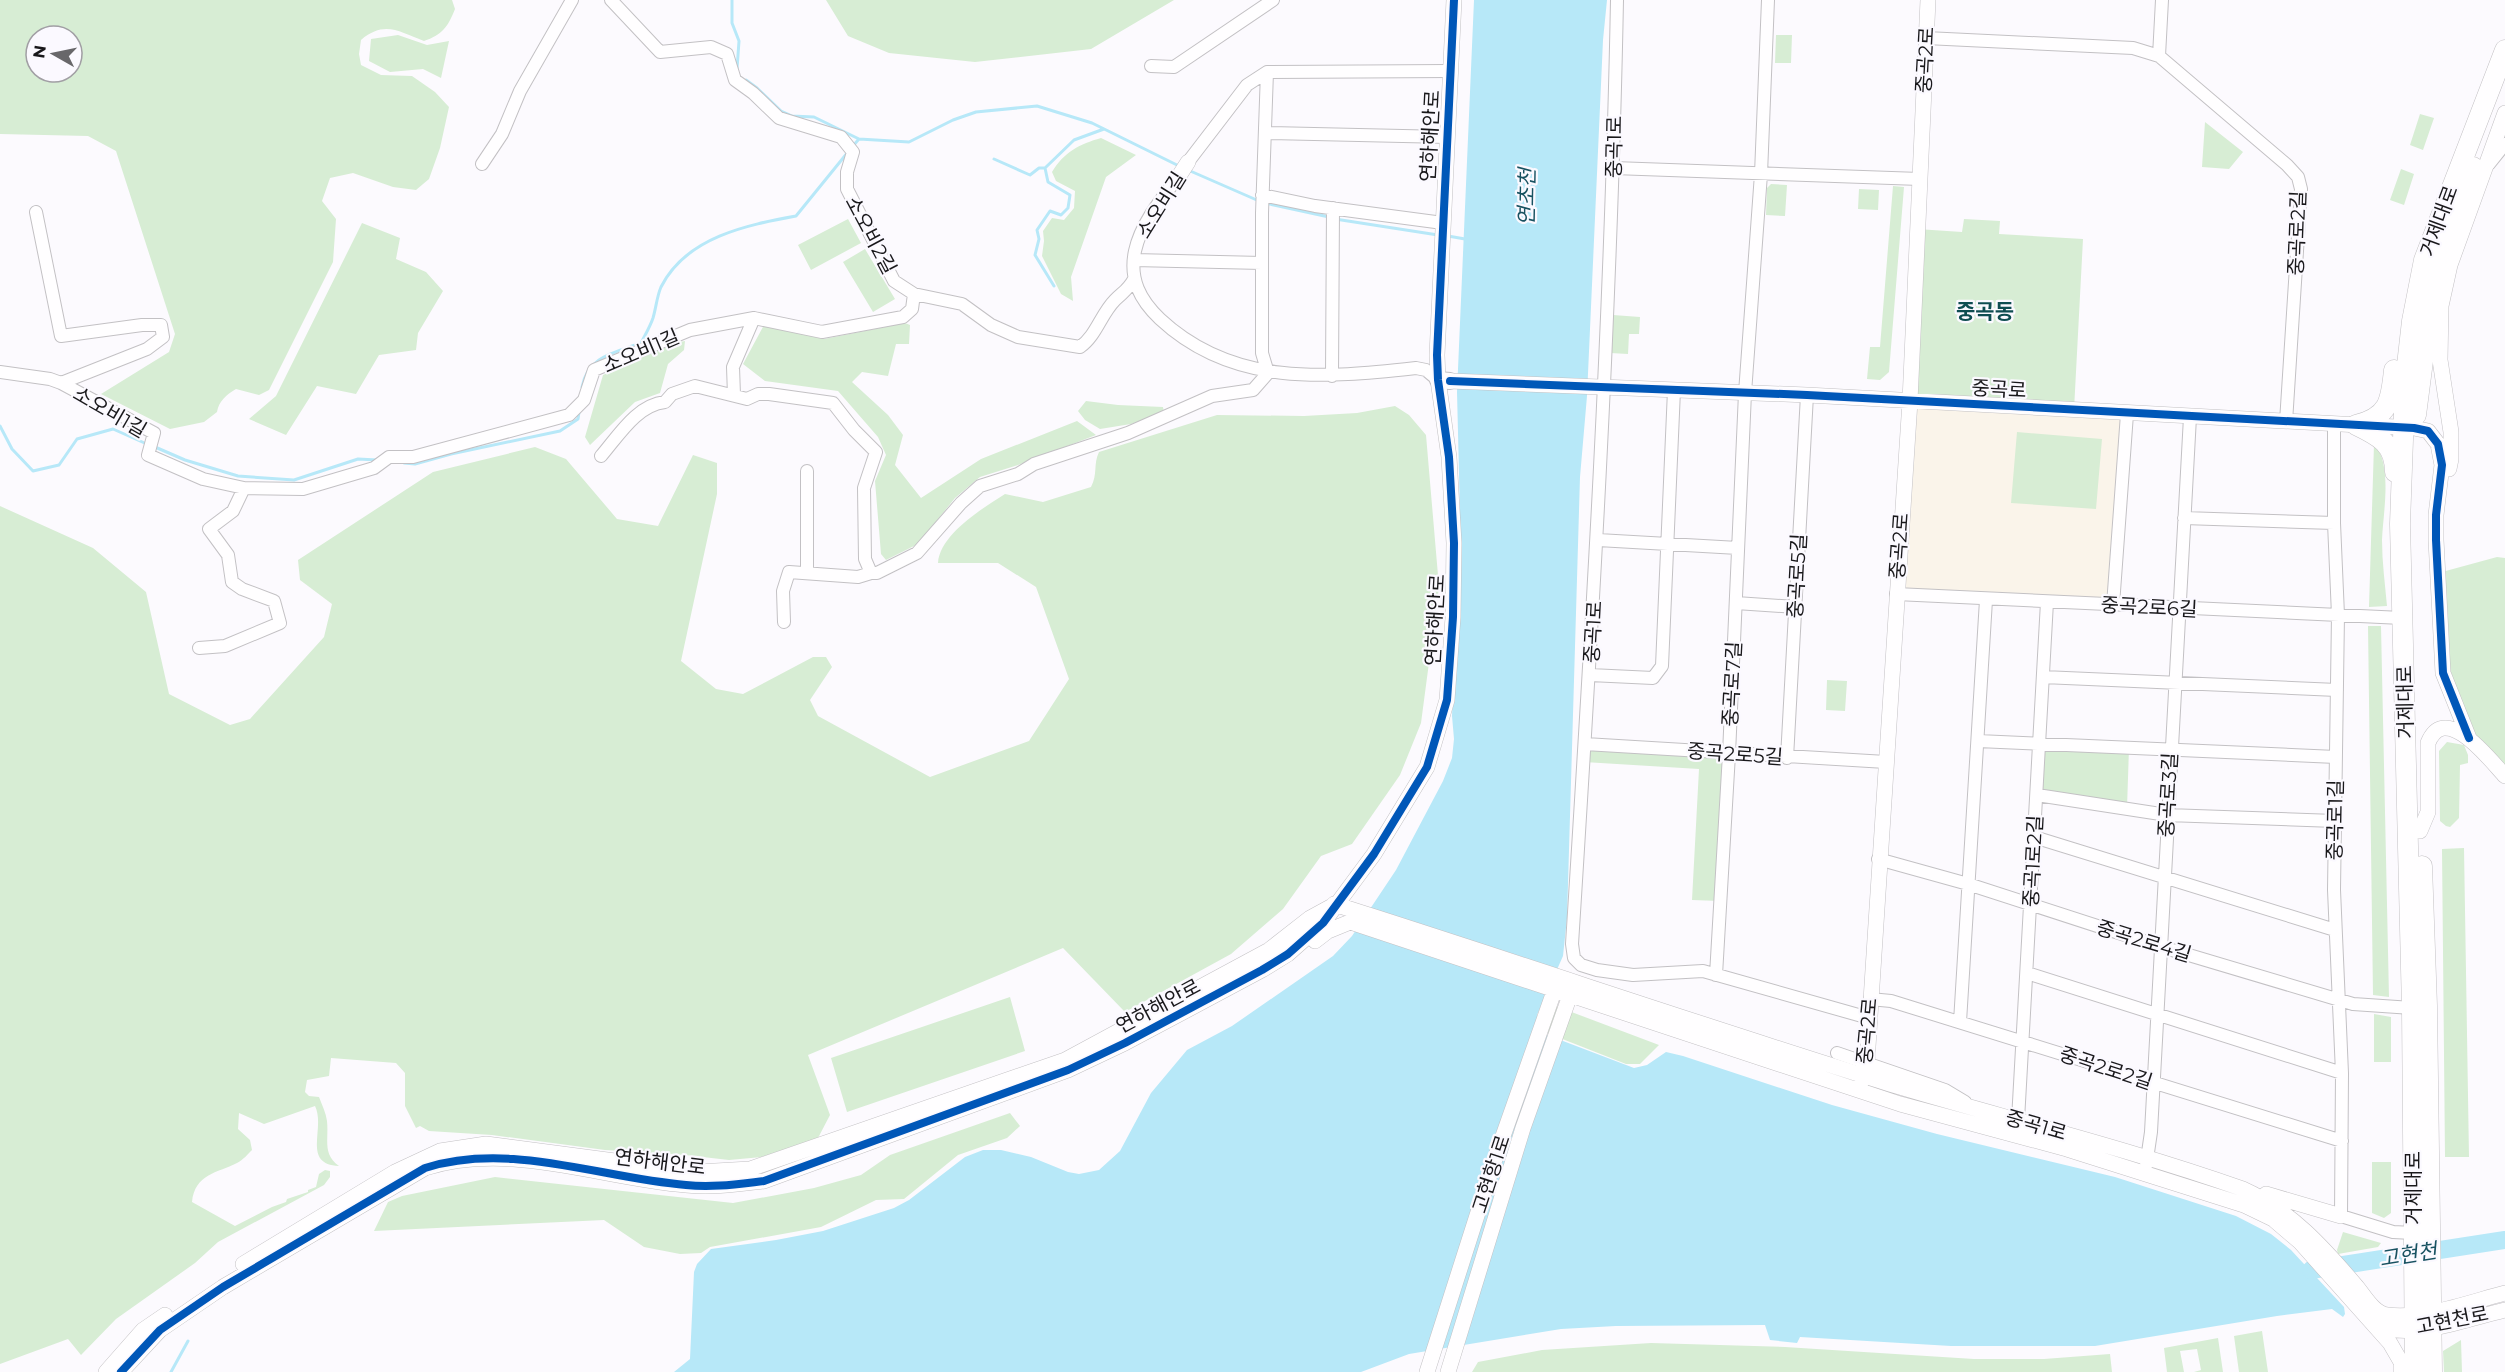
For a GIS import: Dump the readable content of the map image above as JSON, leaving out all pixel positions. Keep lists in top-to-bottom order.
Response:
{
  "streets": {
    "main road": ["거제대로"],
    "street": [
      "중곡2로",
      "연하해안로",
      "중곡1로",
      "소오비길",
      "중곡로2길",
      "소오비2길",
      "소오비1길",
      "중곡로",
      "중곡로5길",
      "중곡2로6길",
      "중곡로7길",
      "중곡2로5길",
      "중곡로3길",
      "중곡로1길",
      "중곡1로2길",
      "중곡2로4길",
      "중곡2로2길",
      "고현항1로",
      "고현천로"
    ]
  },
  "crossings": [
    ["중곡2로", "중곡1로"],
    ["중곡2로", "중곡로"],
    ["중곡2로", "중곡2로6길"],
    ["중곡2로", "중곡2로5길"],
    ["중곡2로", "중곡2로4길"],
    ["중곡2로", "중곡2로2길"],
    ["연하해안로", "소오비길"],
    ["연하해안로", "중곡로"],
    ["중곡1로", "중곡로"],
    ["중곡1로", "중곡로7길"],
    ["중곡1로", "중곡2로5길"],
    ["중곡1로", "중곡로3길"],
    ["중곡1로", "중곡1로2길"],
    ["중곡1로", "고현항1로"],
    ["소오비길", "중곡로"],
    ["거제대로", "중곡로"],
    ["거제대로", "중곡2로6길"],
    ["거제대로", "중곡2로4길"],
    ["거제대로", "고현천로"],
    ["중곡로2길", "중곡로"],
    ["소오비2길", "소오비1길"],
    ["중곡로", "중곡로5길"],
    ["중곡로", "중곡로7길"],
    ["중곡로", "중곡로3길"],
    ["중곡로", "중곡로1길"],
    ["중곡로5길", "중곡2로5길"],
    ["중곡2로6길", "중곡로3길"],
    ["중곡2로6길", "중곡로1길"],
    ["중곡2로6길", "중곡1로2길"],
    ["중곡로7길", "중곡2로5길"],
    ["중곡로3길", "중곡2로4길"],
    ["중곡로3길", "중곡2로2길"],
    ["중곡로1길", "중곡2로4길"],
    ["중곡로1길", "중곡2로2길"],
    ["중곡1로2길", "중곡2로4길"],
    ["중곡1로2길", "중곡2로2길"]
  ],
  "districts": ["중곡동"],
  "water": ["연초천", "고현천"],
  "north": "left"
}
